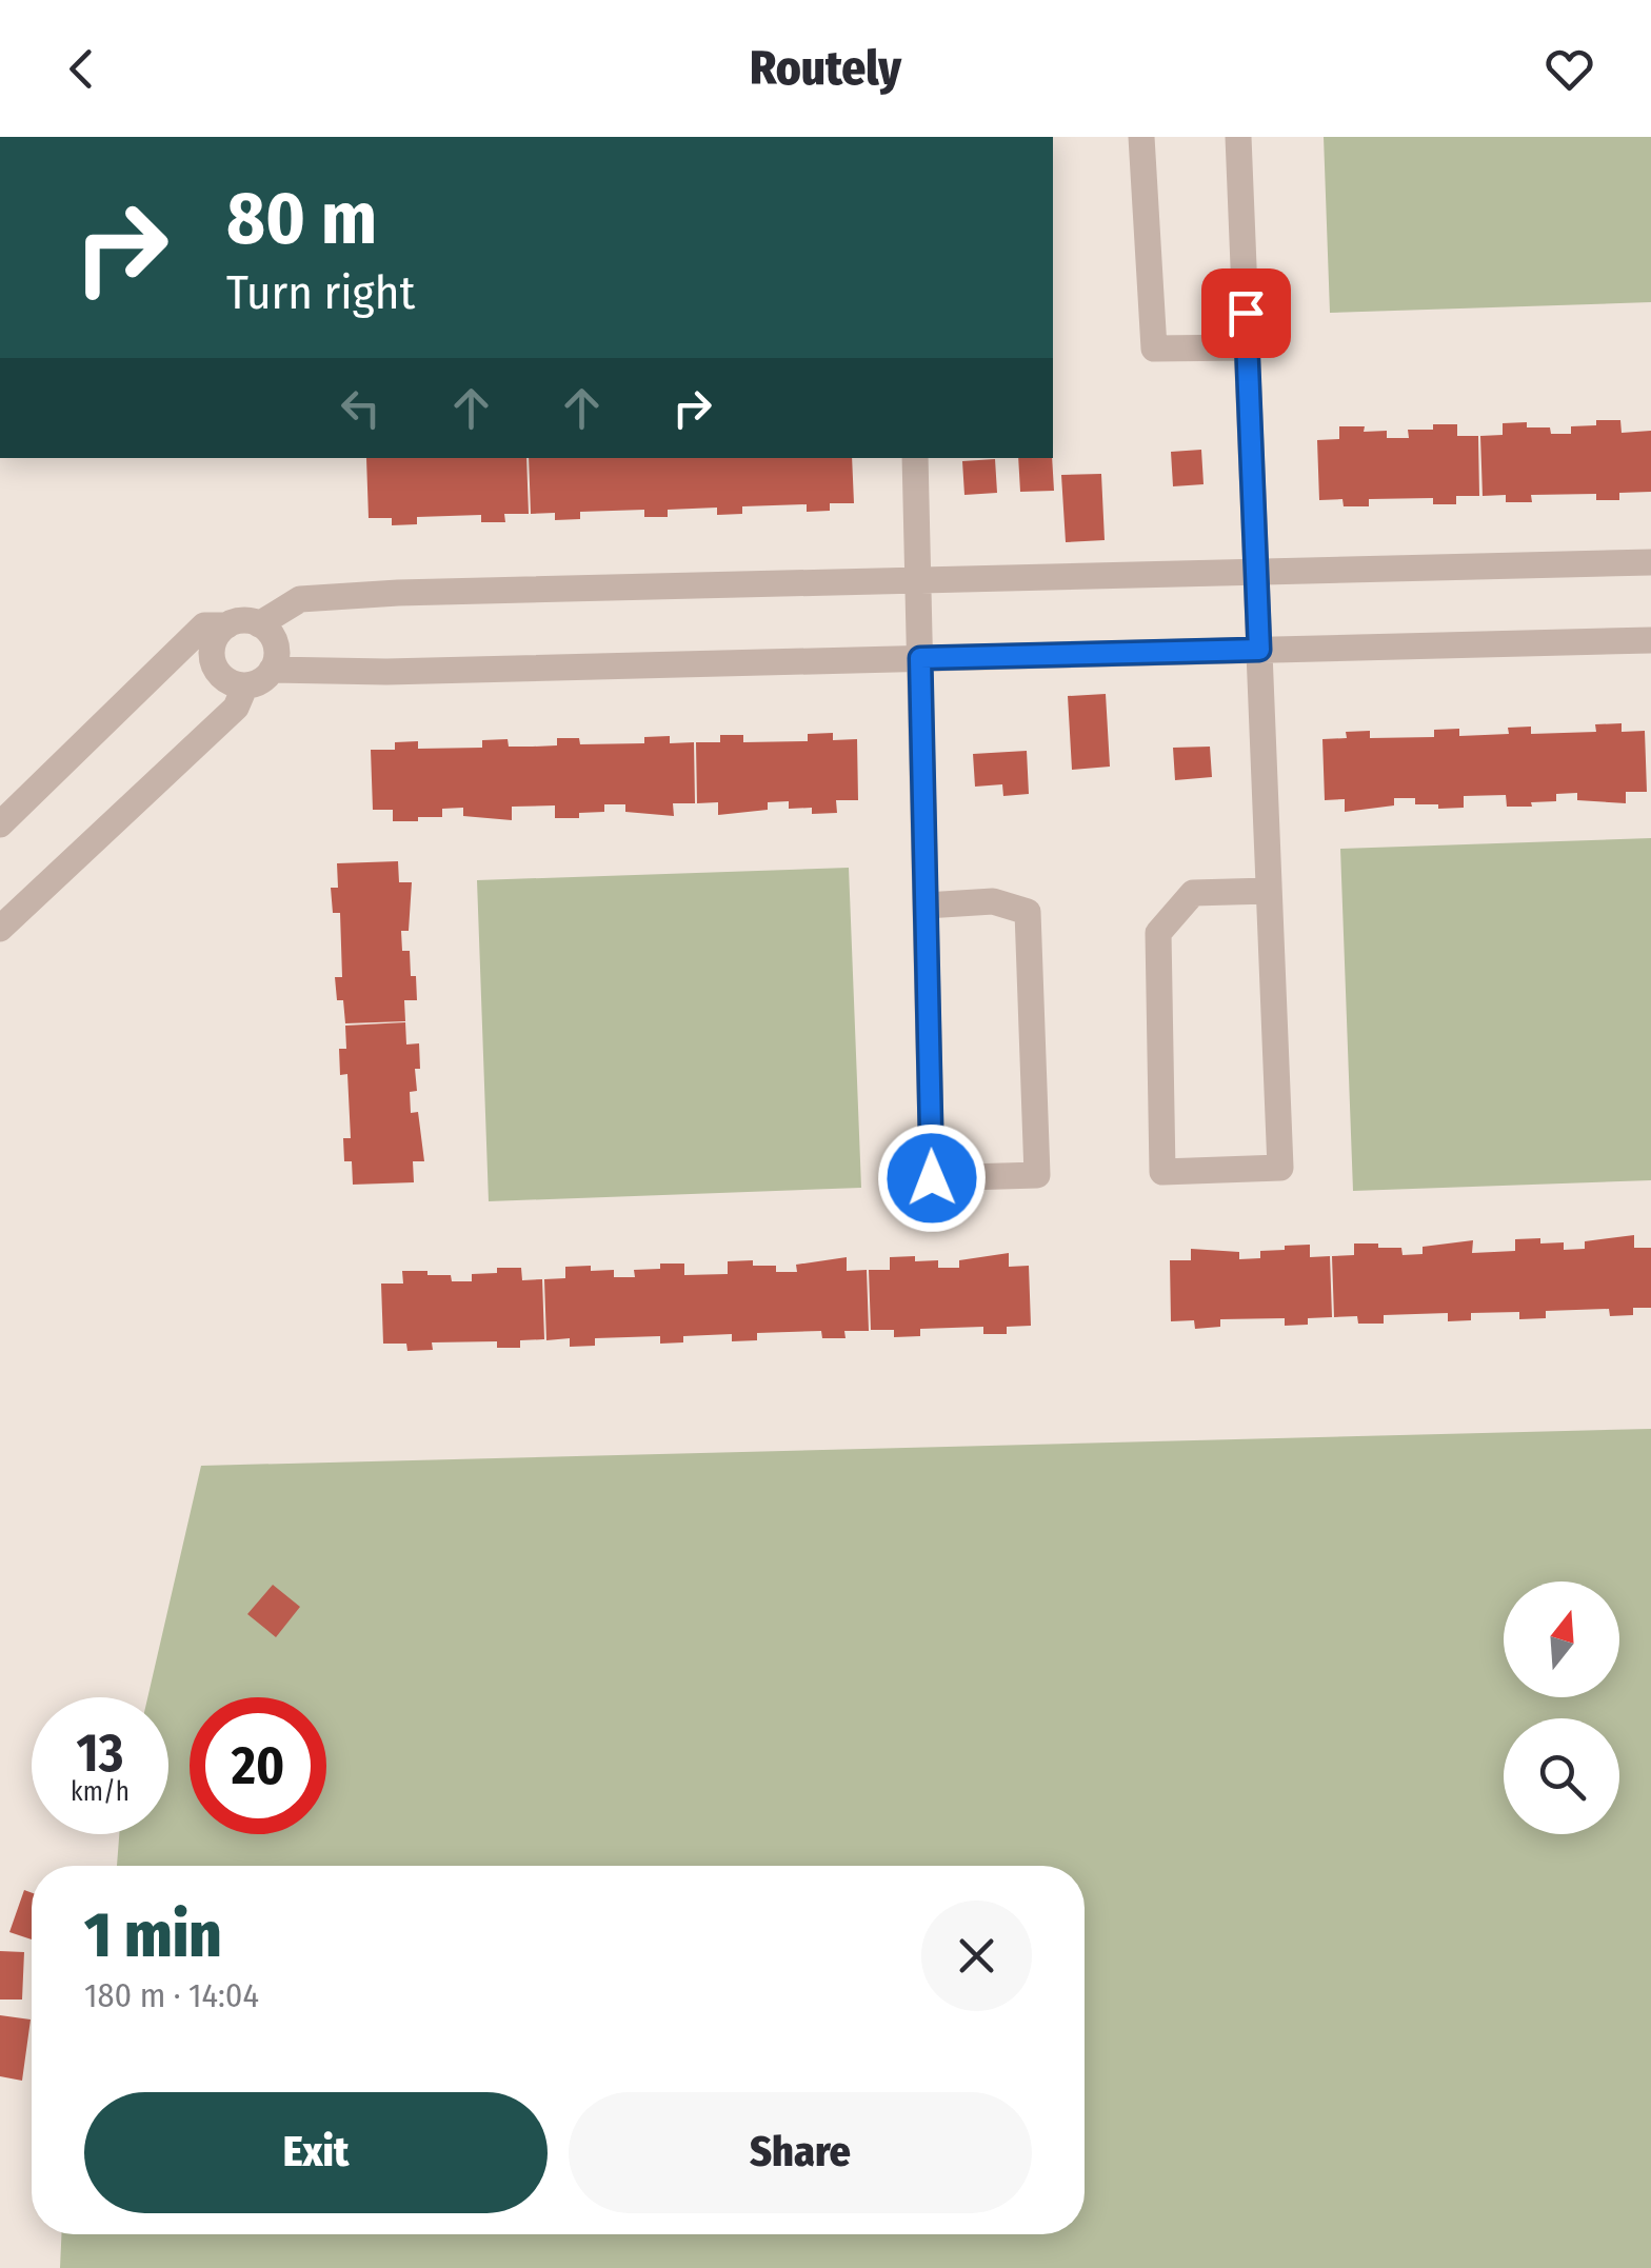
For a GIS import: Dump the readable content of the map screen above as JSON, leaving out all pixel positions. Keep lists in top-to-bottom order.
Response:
{
  "north": "top",
  "page": {
    "header": "Routely",
    "turn": ["80 m", "Turn right"],
    "speed": "13 km/h",
    "limit": "20",
    "heading": ["1 min", "180 m · 14:04"],
    "buttons": ["Exit", "Share"]
  }
}
